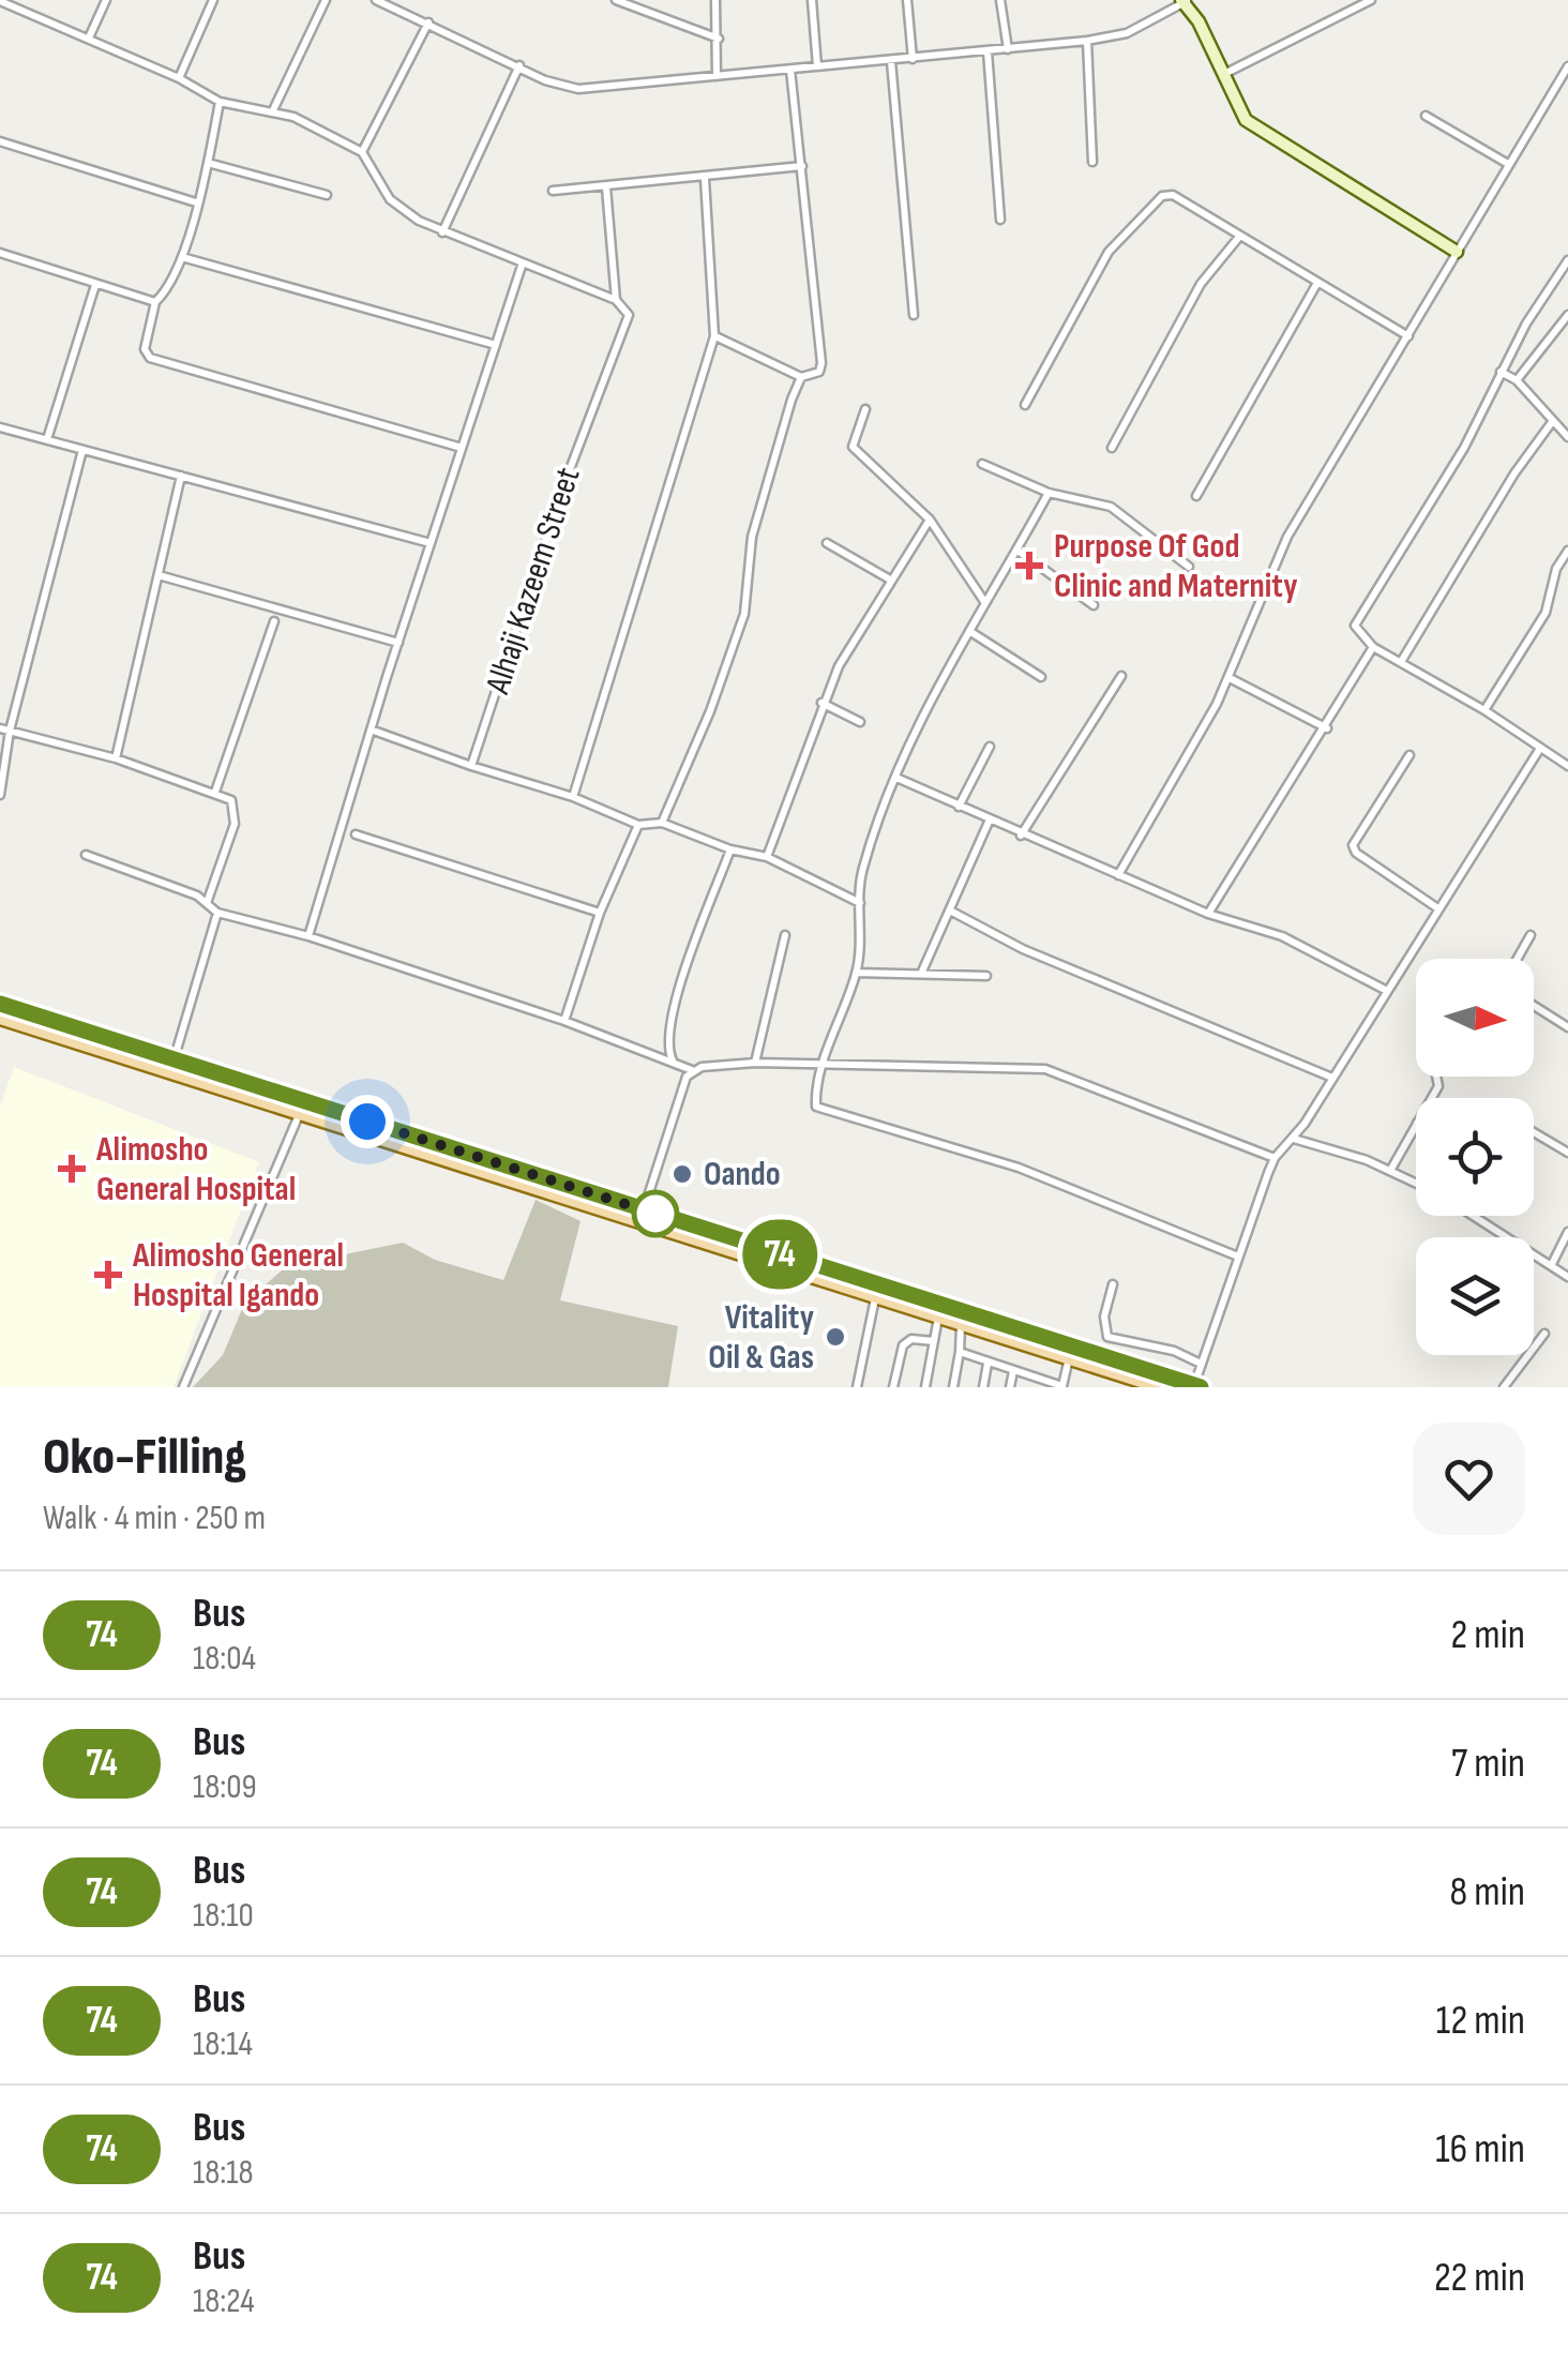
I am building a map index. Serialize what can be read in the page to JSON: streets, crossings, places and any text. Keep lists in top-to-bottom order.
{
  "streets": {
    "street": ["Alhaji Kazeem Street"]
  },
  "places": {
    "health": ["Purpose Of God Clinic and Maternity", "Alimosho General Hospital", "Alimosho General Hospital Igando"],
    "other": ["Oando", "Vitality Oil & Gas"]
  },
  "lines": ["bus line 74"],
  "north": "right",
  "page": {
    "on_map": "74",
    "heading": ["Oko-Filling", "Walk · 4 min · 250 m"],
    "list": [
      {
        "mark": "74",
        "name": "Bus",
        "note": "18:04",
        "value": "2 min"
      },
      {
        "mark": "74",
        "name": "Bus",
        "note": "18:09",
        "value": "7 min"
      },
      {
        "mark": "74",
        "name": "Bus",
        "note": "18:10",
        "value": "8 min"
      },
      {
        "mark": "74",
        "name": "Bus",
        "note": "18:14",
        "value": "12 min"
      },
      {
        "mark": "74",
        "name": "Bus",
        "note": "18:18",
        "value": "16 min"
      },
      {
        "mark": "74",
        "name": "Bus",
        "note": "18:24",
        "value": "22 min"
      }
    ]
  }
}
